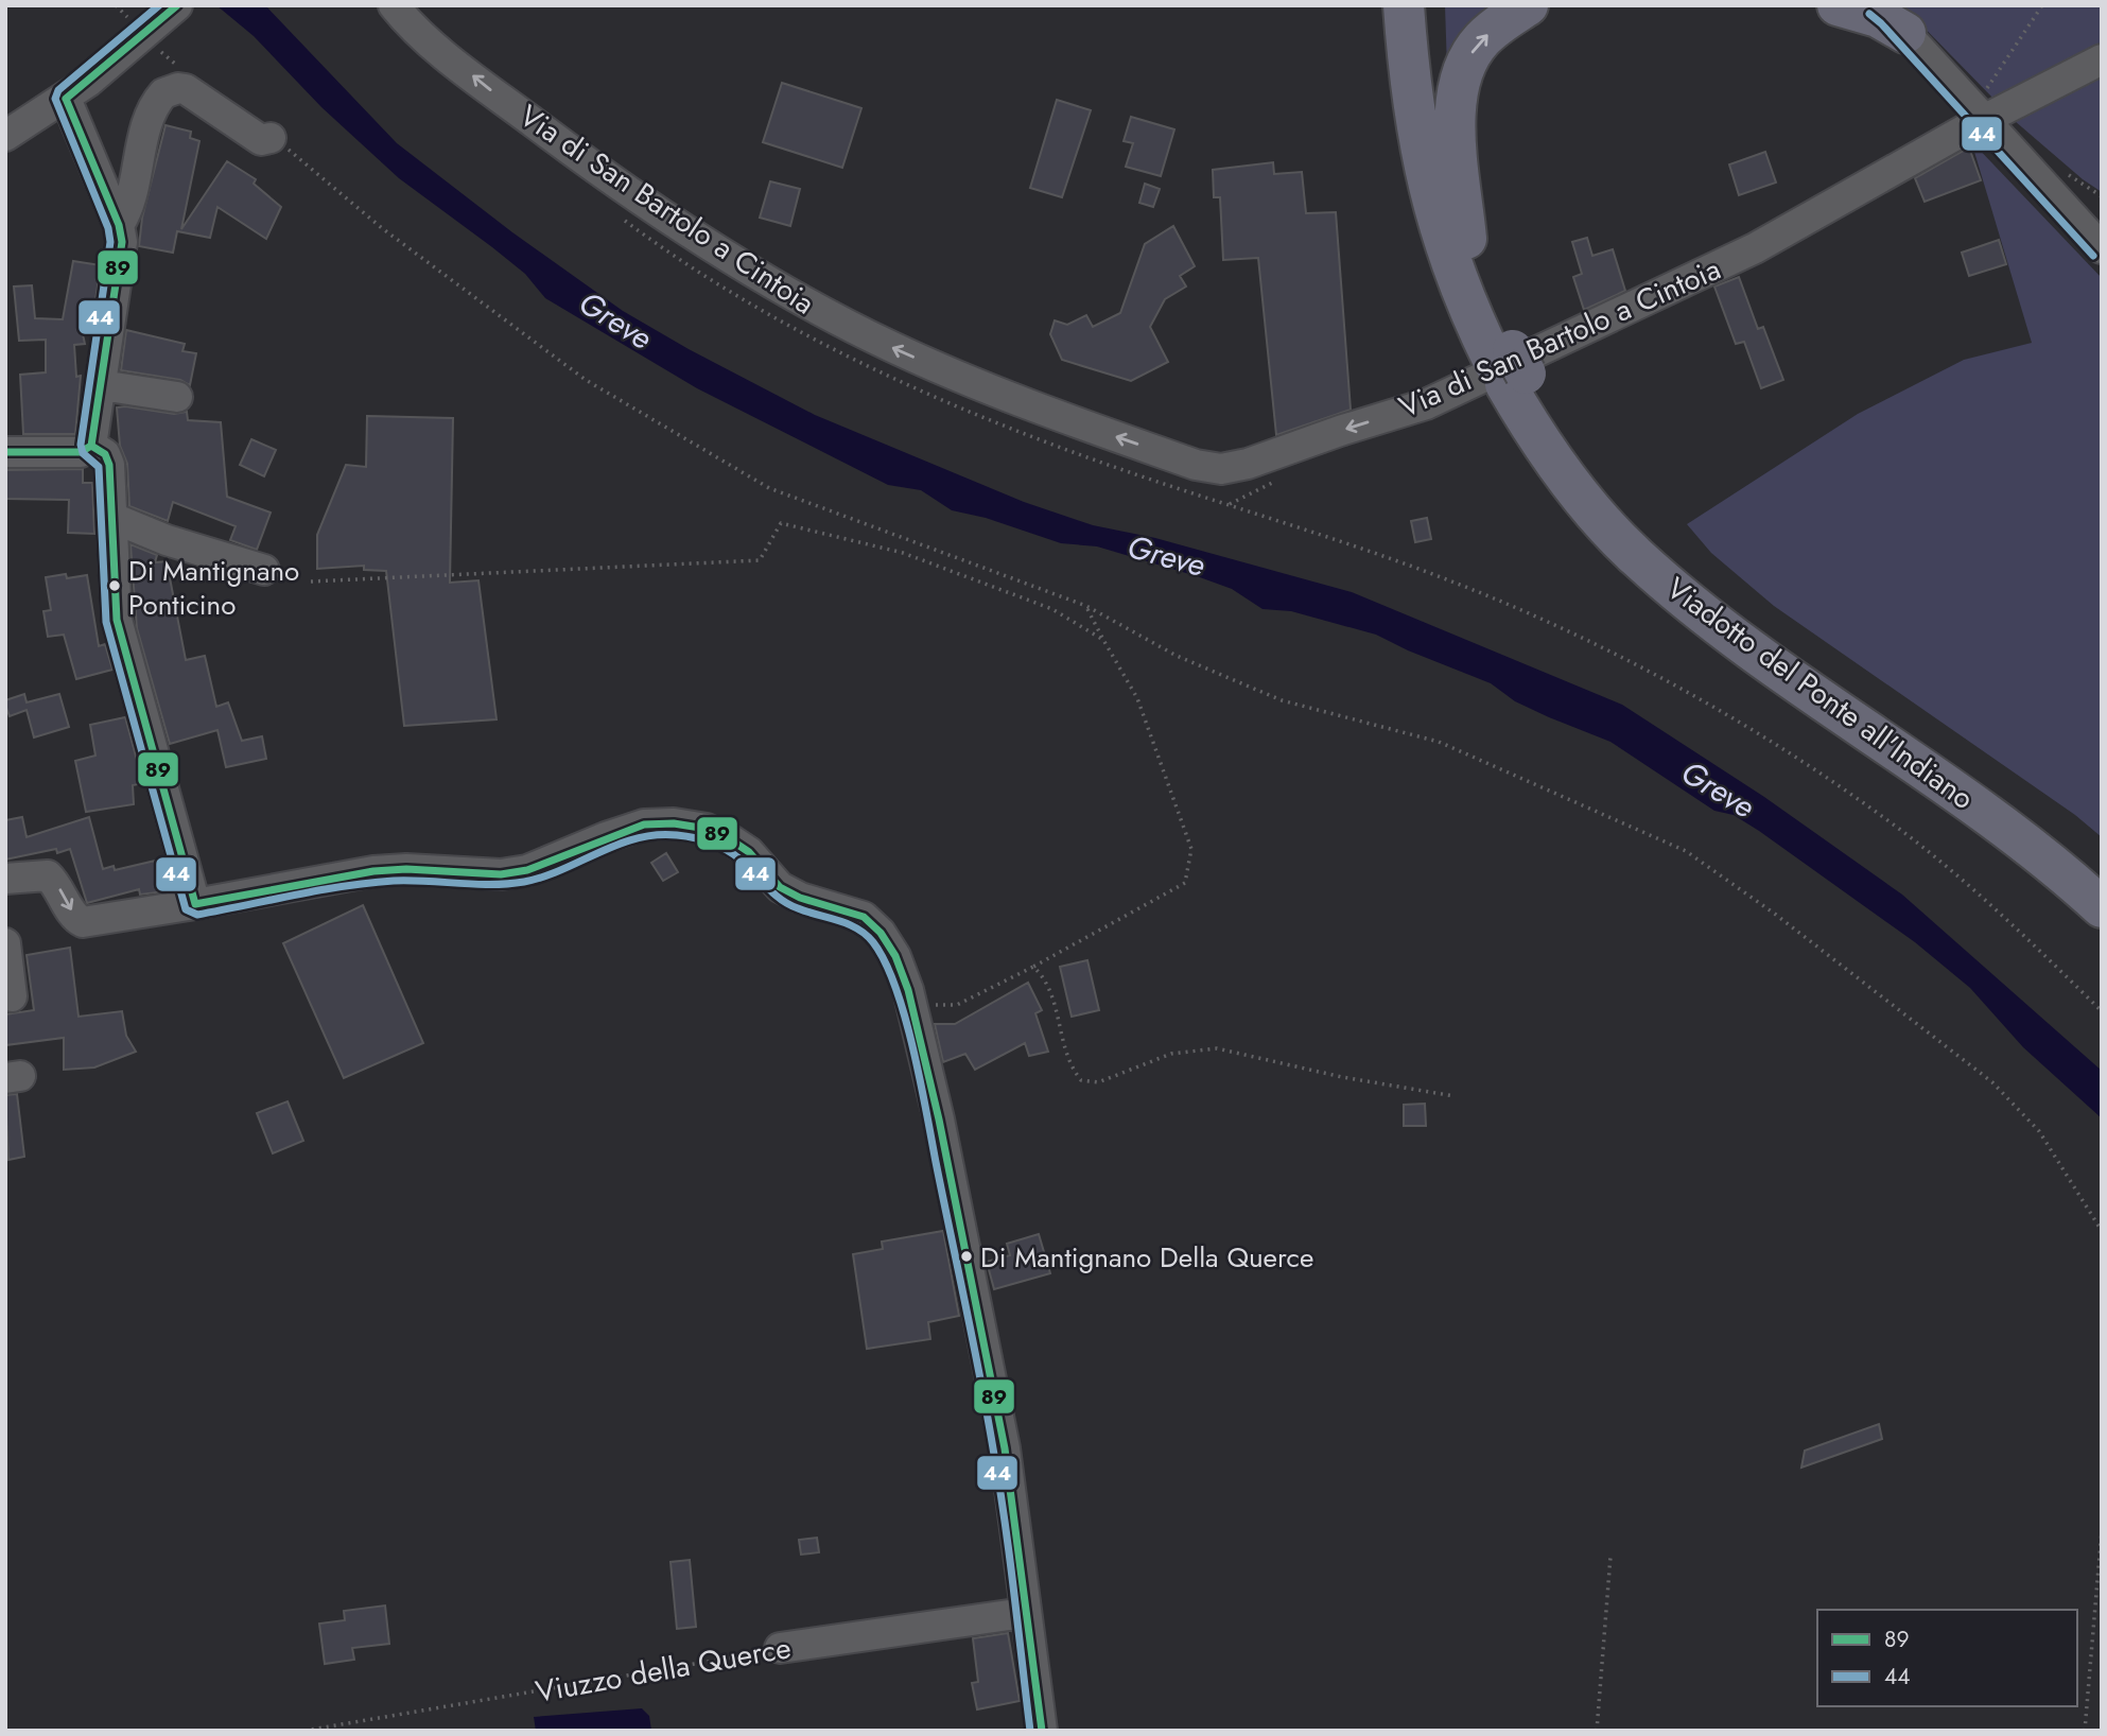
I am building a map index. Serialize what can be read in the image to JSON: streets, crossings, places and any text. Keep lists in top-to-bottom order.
{
  "streets": {
    "highway": ["Viadotto del Ponte all'Indiano"],
    "street": ["Via di San Bartolo a Cintoia", "Viuzzo della Querce"]
  },
  "crossings": [
    ["Via di San Bartolo a Cintoia", "Viadotto del Ponte all'Indiano"]
  ],
  "one_way": ["Via di San Bartolo a Cintoia"],
  "water": ["Greve"],
  "places": ["Di Mantignano Ponticino", "Di Mantignano Della Querce"],
  "lines": ["transit line 89", "transit line 44"],
  "legend": ["89", "44"]
}
